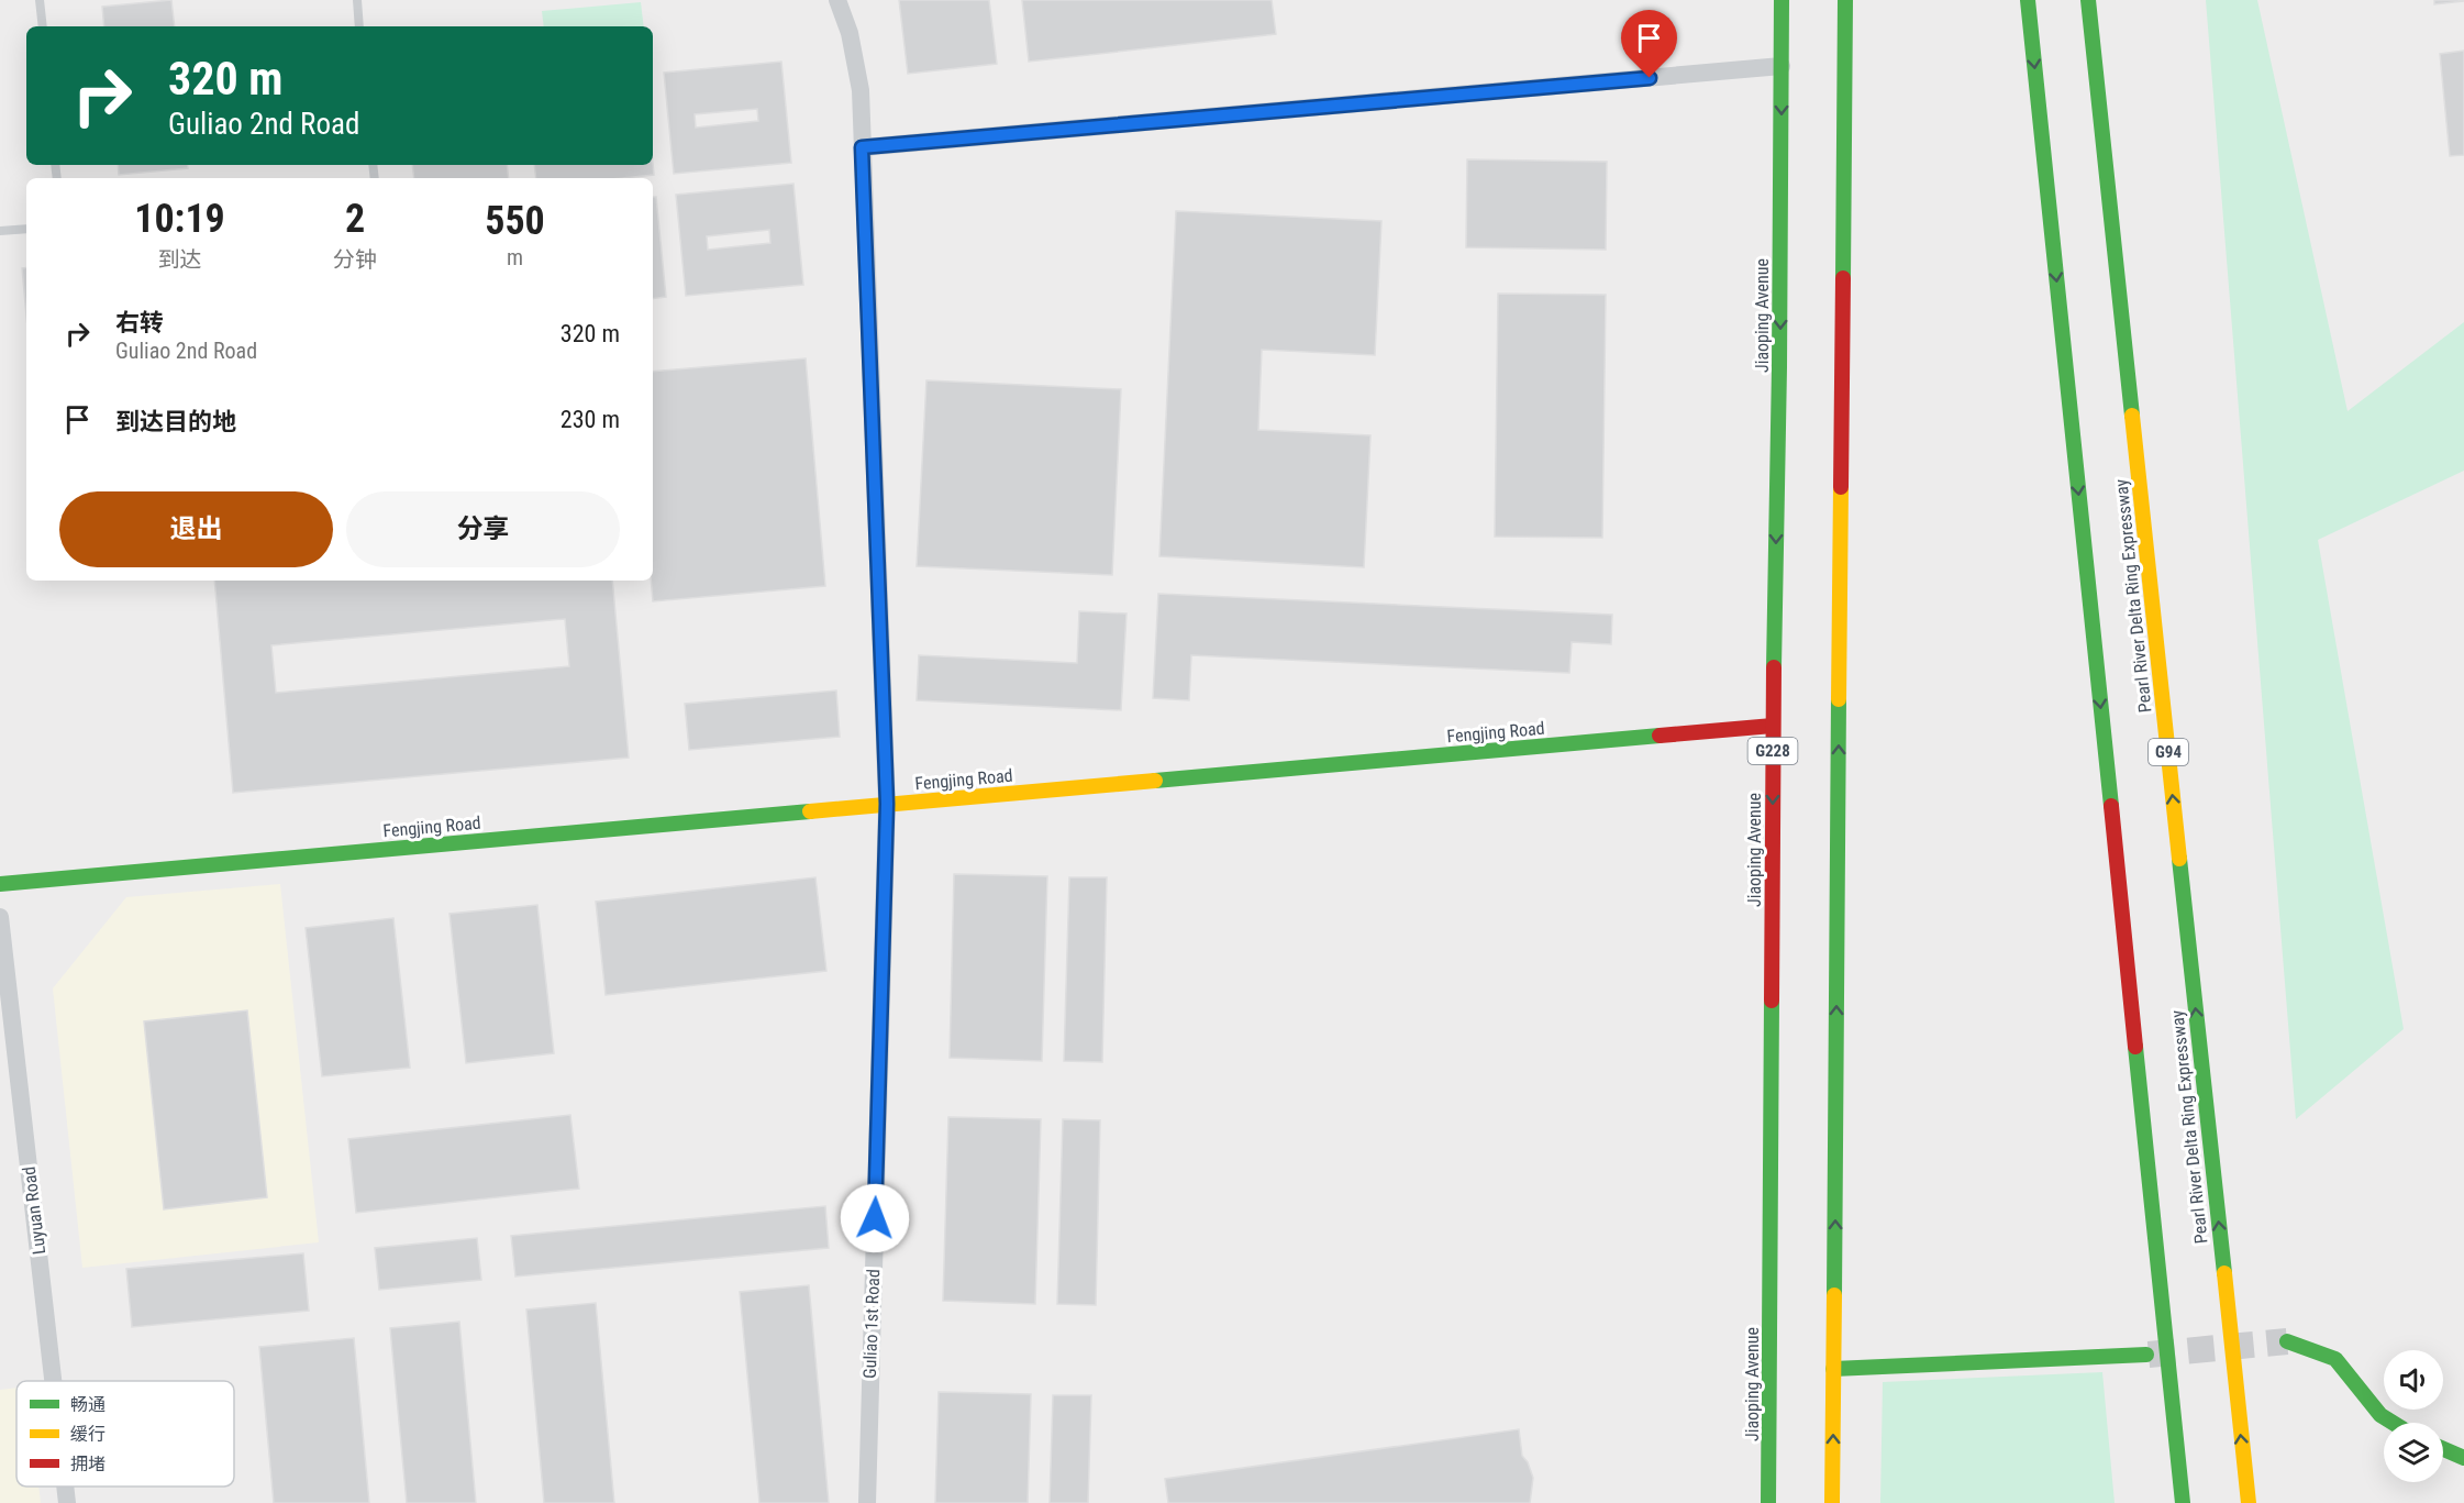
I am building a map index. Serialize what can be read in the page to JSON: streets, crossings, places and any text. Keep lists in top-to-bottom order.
{
  "streets": {
    "main road": [
      "Jiaoping Avenue",
      "Pearl River Delta Ring Expressway",
      "Fengjing Road",
      "G228",
      "G94"
    ],
    "street": ["Luyuan Road", "Guliao 1st Road"]
  },
  "crossings": [
    ["Jiaoping Avenue", "Fengjing Road"],
    ["Fengjing Road", "Guliao 1st Road"]
  ],
  "legend": ["畅通", "缓行", "拥堵"],
  "page": {
    "turn": ["320 m", "Guliao 2nd Road"],
    "eta": [
      "10:19",
      "到达",
      "2",
      "分钟",
      "550",
      "m"
    ],
    "list": [
      {
        "name": "右转",
        "note": "Guliao 2nd Road",
        "value": "320 m"
      },
      {
        "name": "到达目的地",
        "value": "230 m"
      }
    ],
    "buttons": ["退出", "分享"]
  }
}
